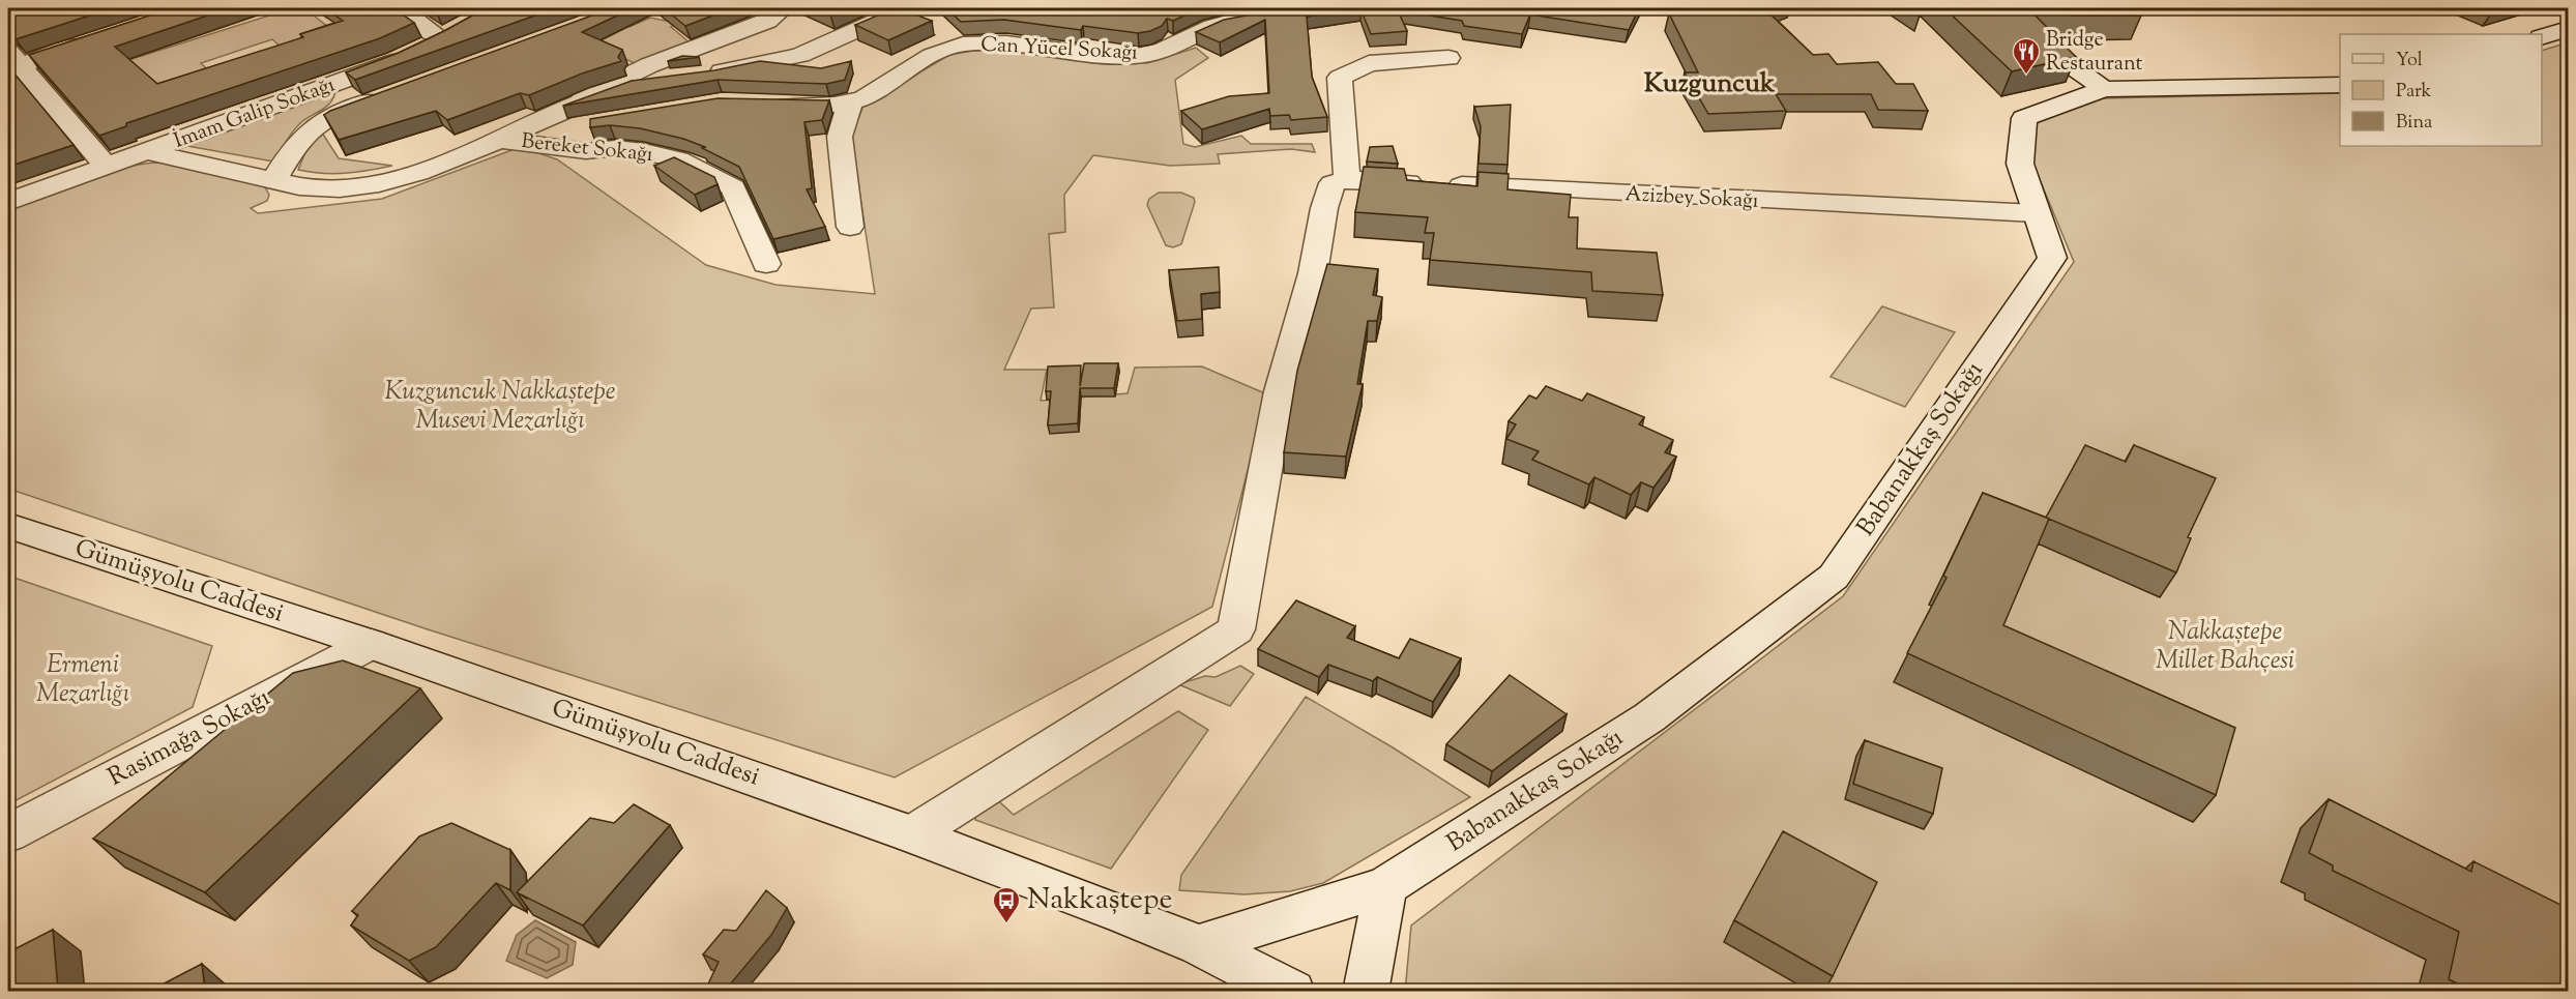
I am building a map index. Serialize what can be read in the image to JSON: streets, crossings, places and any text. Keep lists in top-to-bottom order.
{
  "streets": {
    "street": [
      "Can Yücel Sokağı",
      "İmam Galip Sokağı",
      "Bereket Sokağı",
      "Azizbey Sokağı",
      "Babanakkaş Sokağı",
      "Gümüşyolu Caddesi",
      "Rasimağa Sokağı"
    ]
  },
  "crossings": [
    ["Azizbey Sokağı", "Babanakkaş Sokağı"],
    ["Babanakkaş Sokağı", "Gümüşyolu Caddesi"],
    ["Gümüşyolu Caddesi", "Rasimağa Sokağı"]
  ],
  "districts": ["Kuzguncuk"],
  "parks": ["Kuzguncuk Nakkaştepe Musevi Mezarlığı", "Nakkaştepe Millet Bahçesi", "Ermeni Mezarlığı"],
  "places": {
    "restaurant": ["Bridge Restaurant"],
    "bus stop": ["Nakkaştepe"]
  },
  "legend": ["Yol", "Park", "Bina"]
}
